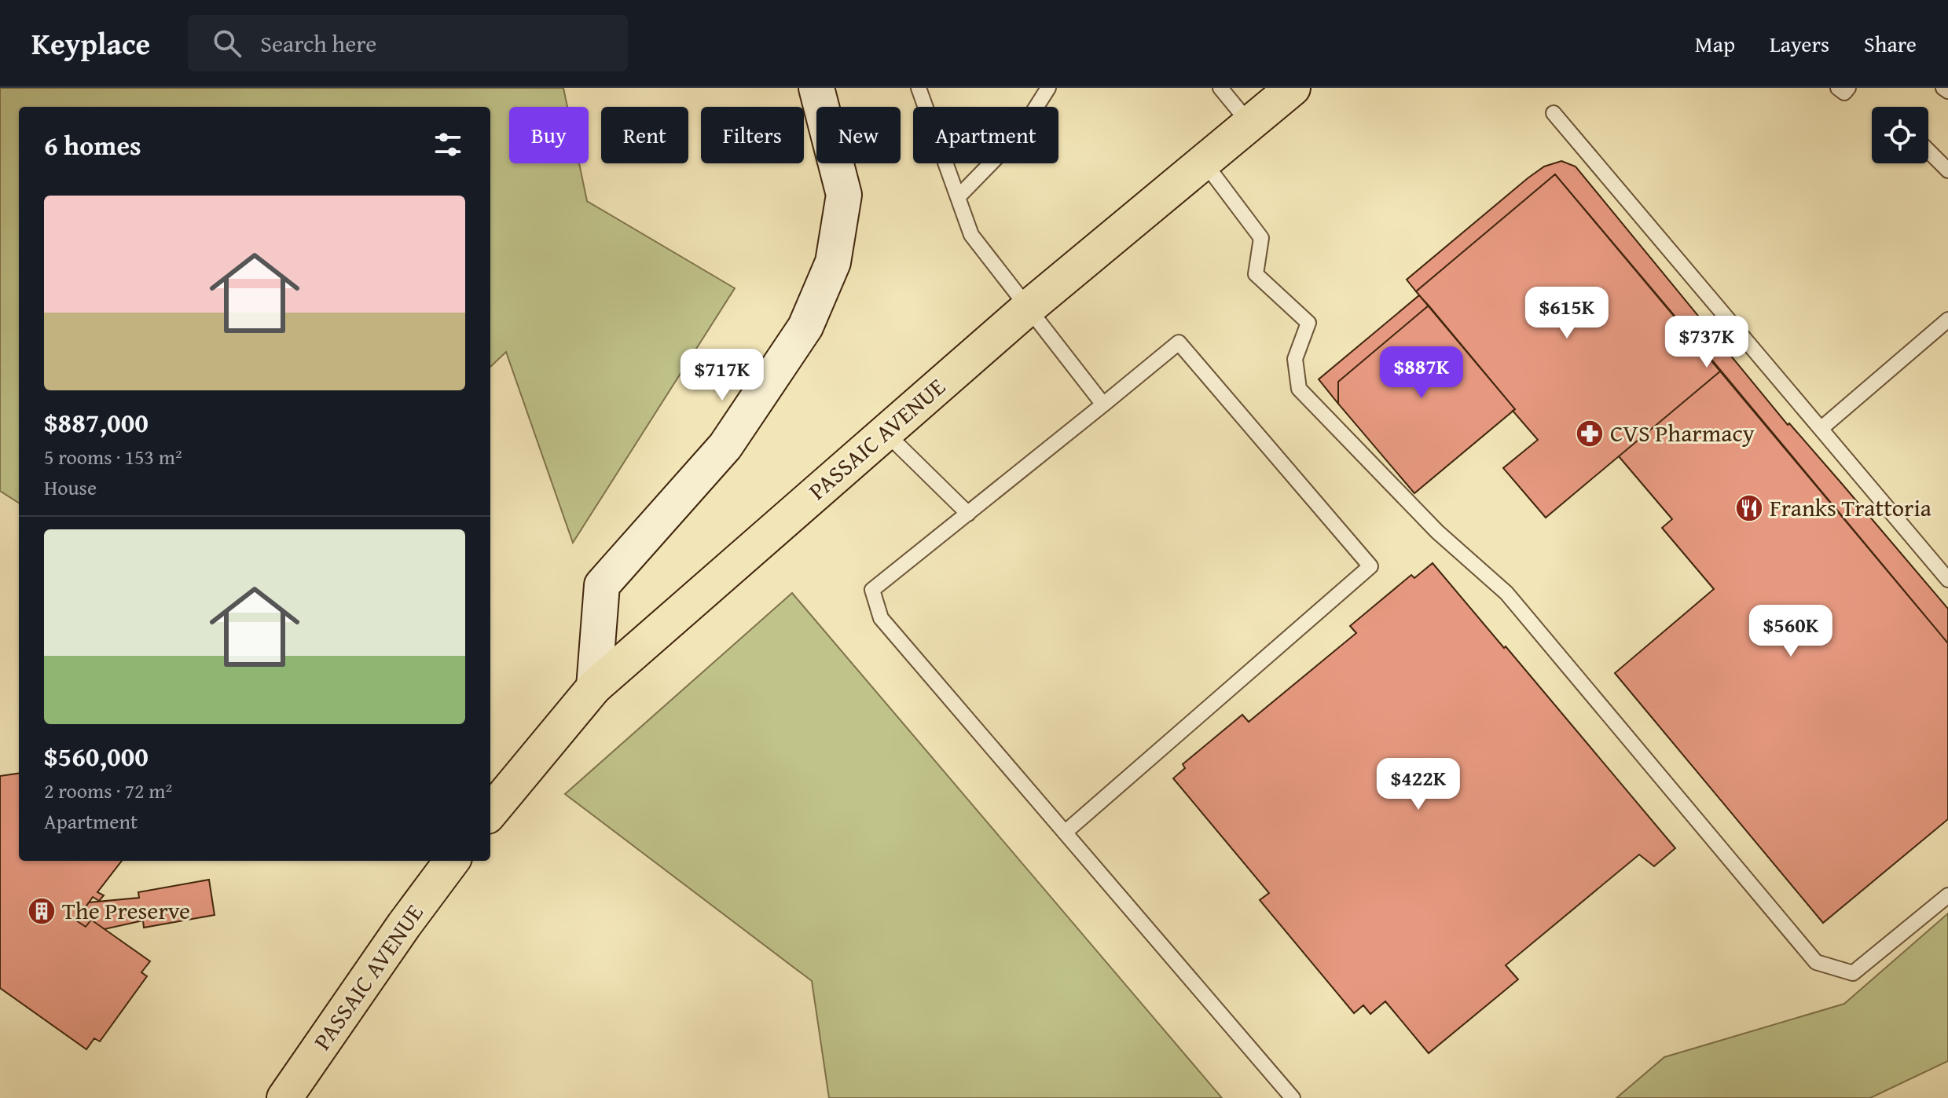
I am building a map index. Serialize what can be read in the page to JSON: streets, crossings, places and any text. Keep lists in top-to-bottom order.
{
  "streets": {
    "main road": ["PASSAIC AVENUE"]
  },
  "places": {
    "pharmacy": ["CVS Pharmacy"],
    "restaurant": ["Franks Trattoria"],
    "building": ["The Preserve"]
  },
  "page": {
    "header": "Keyplace",
    "search": "Search here",
    "nav": ["Map", "Layers", "Share"],
    "chip": [
      "Buy",
      "Rent",
      "Filters",
      "New",
      "Apartment"
    ],
    "heading": "6 homes",
    "list": [
      {
        "name": "$887,000",
        "note": "5 rooms · 153 m² · House"
      },
      {
        "name": "$560,000",
        "note": "2 rooms · 72 m² · Apartment"
      }
    ],
    "price": [
      "$615K",
      "$737K",
      "$887K",
      "$717K",
      "$560K",
      "$422K"
    ]
  }
}
